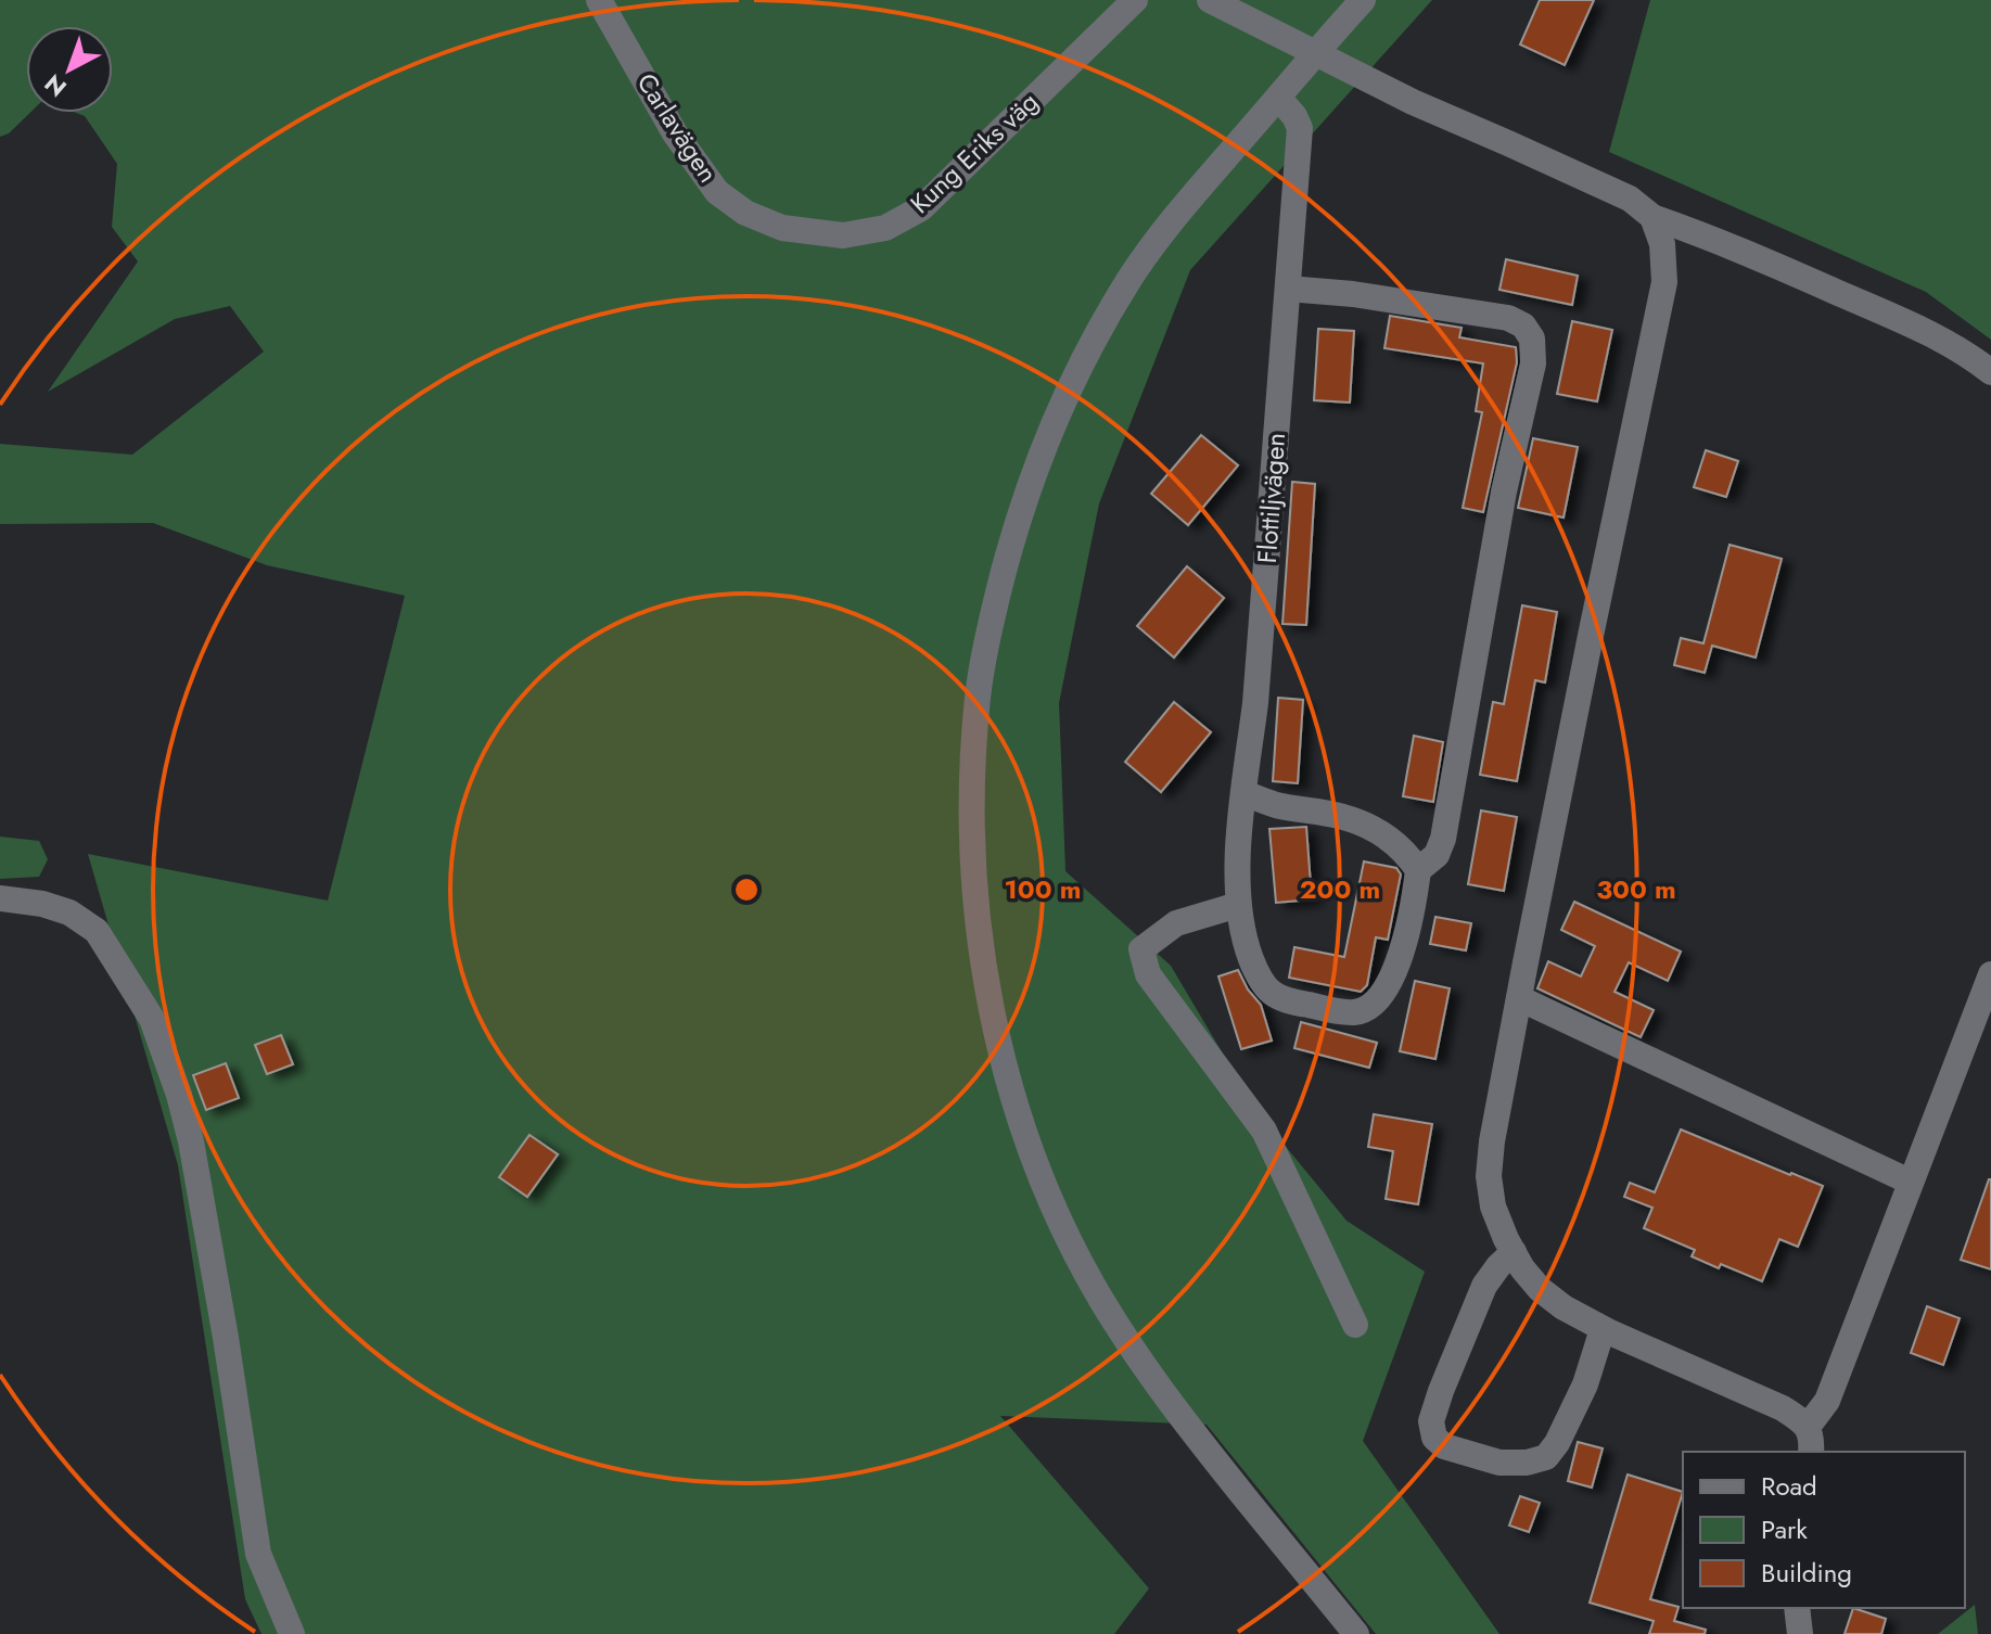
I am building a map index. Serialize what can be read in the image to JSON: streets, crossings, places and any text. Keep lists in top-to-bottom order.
{
  "streets": {
    "street": ["Carlavägen", "Kung Eriks väg", "Flottiljvägen"]
  },
  "crossings": [
    ["Carlavägen", "Kung Eriks väg"]
  ],
  "legend": ["Road", "Park", "Building"],
  "north": "bottom left",
  "rings": ["100 m", "200 m", "300 m"]
}
